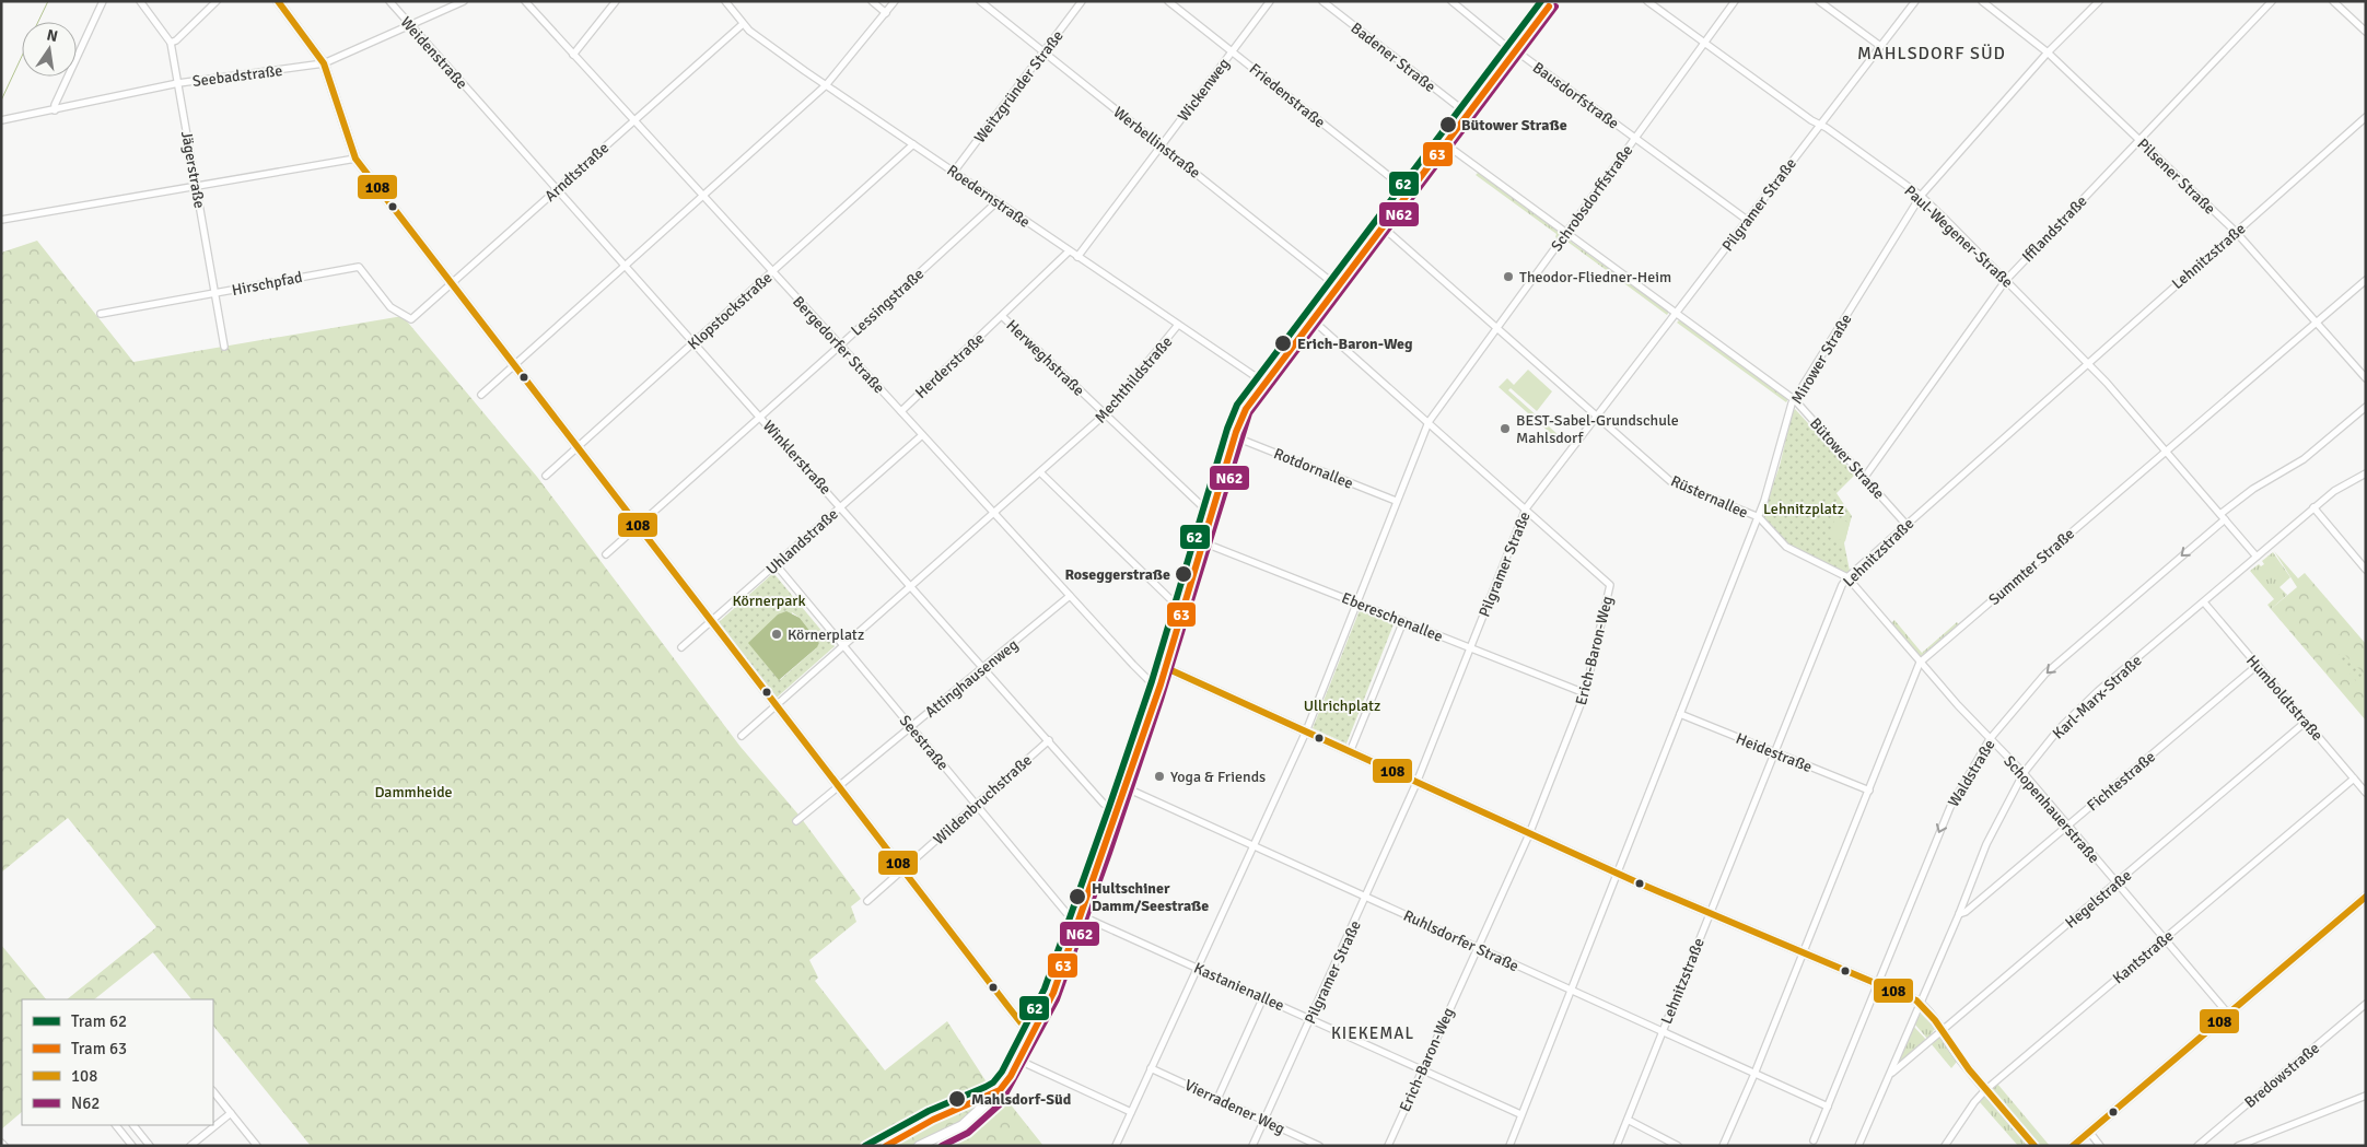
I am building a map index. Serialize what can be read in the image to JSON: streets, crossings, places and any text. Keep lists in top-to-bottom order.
{
  "streets": {
    "street": [
      "Weidenstraße",
      "Badener Straße",
      "Seebadstraße",
      "Weitzgründer Straße",
      "Wickenweg",
      "Friedenstraße",
      "Bausdorfstraße",
      "Werbellinstraße",
      "Jägerstraße",
      "Arndtstraße",
      "Pilsener Straße",
      "Roedernstraße",
      "Schrobsdorffstraße",
      "Pilgramer Straße",
      "Ifflandstraße",
      "Paul-Wegener-Straße",
      "Lehnitzstraße",
      "Hirschpfad",
      "Lessingstraße",
      "Klopstockstraße",
      "Bergedorfer Straße",
      "Herweghstraße",
      "Mirower Straße",
      "Herderstraße",
      "Mechthildstraße",
      "Winklerstraße",
      "Bütower Straße",
      "Rotdornallee",
      "Rüsternallee",
      "Uhlandstraße",
      "Summter Straße",
      "Ebereschenallee",
      "Erich-Baron-Weg",
      "Attinghausenweg",
      "Karl-Marx-Straße",
      "Humboldtstraße",
      "Seestraße",
      "Heidestraße",
      "Waldstraße",
      "Fichtestraße",
      "Wildenbruchstraße",
      "Schopenhauerstraße",
      "Hegelstraße",
      "Ruhlsdorfer Straße",
      "Kantstraße",
      "Kastanienallee",
      "Bredowstraße",
      "Vierradener Weg"
    ]
  },
  "crossings": [
    ["Weidenstraße", "Seebadstraße"],
    ["Weidenstraße", "Winklerstraße"],
    ["Seebadstraße", "Jägerstraße"],
    ["Weitzgründer Straße", "Werbellinstraße"],
    ["Weitzgründer Straße", "Roedernstraße"],
    ["Wickenweg", "Friedenstraße"],
    ["Wickenweg", "Werbellinstraße"],
    ["Wickenweg", "Roedernstraße"],
    ["Bausdorfstraße", "Schrobsdorffstraße"],
    ["Bausdorfstraße", "Pilgramer Straße"],
    ["Jägerstraße", "Hirschpfad"],
    ["Arndtstraße", "Roedernstraße"],
    ["Arndtstraße", "Hirschpfad"],
    ["Arndtstraße", "Bergedorfer Straße"],
    ["Arndtstraße", "Winklerstraße"],
    ["Pilsener Straße", "Ifflandstraße"],
    ["Pilsener Straße", "Lehnitzstraße"],
    ["Pilsener Straße", "Mirower Straße"],
    ["Pilsener Straße", "Summter Straße"],
    ["Roedernstraße", "Lessingstraße"],
    ["Roedernstraße", "Klopstockstraße"],
    ["Roedernstraße", "Herderstraße"],
    ["Roedernstraße", "Mechthildstraße"],
    ["Schrobsdorffstraße", "Paul-Wegener-Straße"],
    ["Schrobsdorffstraße", "Bütower Straße"],
    ["Schrobsdorffstraße", "Rotdornallee"],
    ["Schrobsdorffstraße", "Rüsternallee"],
    ["Schrobsdorffstraße", "Ebereschenallee"],
    ["Schrobsdorffstraße", "Erich-Baron-Weg"],
    ["Schrobsdorffstraße", "Ruhlsdorfer Straße"],
    ["Schrobsdorffstraße", "Kastanienallee"],
    ["Schrobsdorffstraße", "Vierradener Weg"],
    ["Pilgramer Straße", "Paul-Wegener-Straße"],
    ["Pilgramer Straße", "Bütower Straße"],
    ["Pilgramer Straße", "Rüsternallee"],
    ["Pilgramer Straße", "Ebereschenallee"],
    ["Pilgramer Straße", "Erich-Baron-Weg"],
    ["Pilgramer Straße", "Ruhlsdorfer Straße"],
    ["Pilgramer Straße", "Kastanienallee"],
    ["Pilgramer Straße", "Vierradener Weg"],
    ["Ifflandstraße", "Paul-Wegener-Straße"],
    ["Ifflandstraße", "Bütower Straße"],
    ["Paul-Wegener-Straße", "Lehnitzstraße"],
    ["Paul-Wegener-Straße", "Mirower Straße"],
    ["Paul-Wegener-Straße", "Summter Straße"],
    ["Paul-Wegener-Straße", "Karl-Marx-Straße"],
    ["Paul-Wegener-Straße", "Waldstraße"],
    ["Lehnitzstraße", "Bütower Straße"],
    ["Lehnitzstraße", "Rüsternallee"],
    ["Lehnitzstraße", "Heidestraße"],
    ["Lehnitzstraße", "Ruhlsdorfer Straße"],
    ["Lessingstraße", "Bergedorfer Straße"],
    ["Lessingstraße", "Winklerstraße"],
    ["Klopstockstraße", "Bergedorfer Straße"],
    ["Klopstockstraße", "Winklerstraße"],
    ["Bergedorfer Straße", "Herderstraße"],
    ["Bergedorfer Straße", "Mechthildstraße"],
    ["Bergedorfer Straße", "Uhlandstraße"],
    ["Bergedorfer Straße", "Attinghausenweg"],
    ["Herweghstraße", "Herderstraße"],
    ["Herweghstraße", "Mechthildstraße"],
    ["Mirower Straße", "Bütower Straße"],
    ["Mirower Straße", "Rüsternallee"],
    ["Mirower Straße", "Heidestraße"],
    ["Mirower Straße", "Ruhlsdorfer Straße"],
    ["Mirower Straße", "Kastanienallee"],
    ["Mechthildstraße", "Winklerstraße"],
    ["Mechthildstraße", "Seestraße"],
    ["Winklerstraße", "Uhlandstraße"],
    ["Winklerstraße", "Attinghausenweg"],
    ["Winklerstraße", "Wildenbruchstraße"],
    ["Rüsternallee", "Summter Straße"],
    ["Rüsternallee", "Schopenhauerstraße"],
    ["Uhlandstraße", "Seestraße"],
    ["Summter Straße", "Heidestraße"],
    ["Summter Straße", "Ruhlsdorfer Straße"],
    ["Ebereschenallee", "Erich-Baron-Weg"],
    ["Erich-Baron-Weg", "Ruhlsdorfer Straße"],
    ["Erich-Baron-Weg", "Kastanienallee"],
    ["Attinghausenweg", "Seestraße"],
    ["Karl-Marx-Straße", "Humboldtstraße"],
    ["Karl-Marx-Straße", "Fichtestraße"],
    ["Karl-Marx-Straße", "Schopenhauerstraße"],
    ["Karl-Marx-Straße", "Hegelstraße"],
    ["Humboldtstraße", "Fichtestraße"],
    ["Humboldtstraße", "Hegelstraße"],
    ["Humboldtstraße", "Kantstraße"],
    ["Seestraße", "Wildenbruchstraße"],
    ["Seestraße", "Kastanienallee"],
    ["Waldstraße", "Schopenhauerstraße"],
    ["Waldstraße", "Ruhlsdorfer Straße"],
    ["Fichtestraße", "Schopenhauerstraße"],
    ["Schopenhauerstraße", "Hegelstraße"],
    ["Schopenhauerstraße", "Kantstraße"]
  ],
  "one_way": ["Waldstraße"],
  "districts": ["MAHLSDORF SÜD", "KIEKEMAL"],
  "parks": [
    "Lehnitzplatz",
    "Körnerpark",
    "Ullrichplatz",
    "Dammheide"
  ],
  "places": [
    "Bütower Straße",
    "Theodor-Fliedner-Heim",
    "Erich-Baron-Weg",
    "BEST-Sabel-Grundschule Mahlsdorf",
    "Roseggerstraße",
    "Körnerplatz",
    "Yoga & Friends",
    "Hultschiner Damm/Seestraße",
    "Mahlsdorf-Süd"
  ],
  "lines": [
    "tram line 62",
    "transit line 108",
    "tram line 63",
    "transit line N62"
  ],
  "legend": [
    "Tram 62",
    "Tram 63",
    "108",
    "N62"
  ],
  "north": "top"
}
